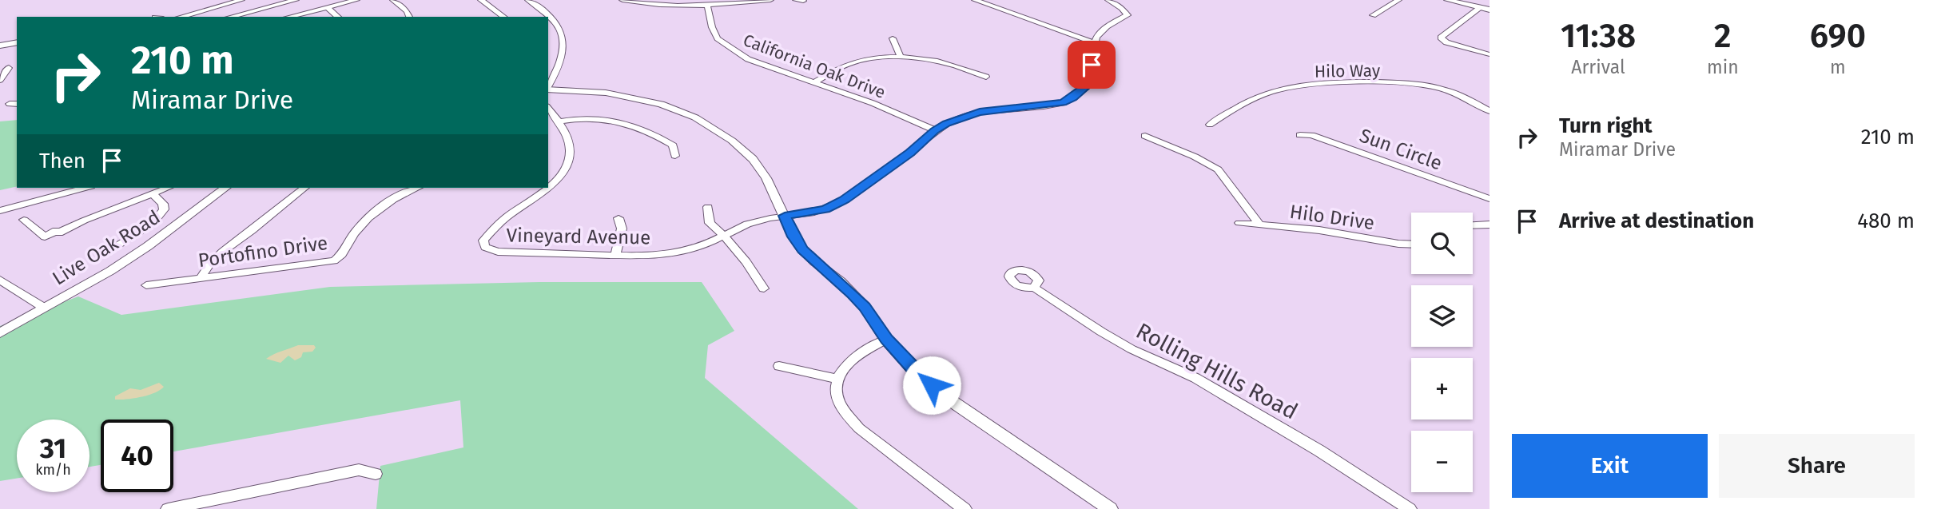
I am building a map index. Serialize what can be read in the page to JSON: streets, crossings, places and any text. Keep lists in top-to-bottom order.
{
  "streets": {
    "street": [
      "California Oak Drive",
      "Hilo Way",
      "Sun Circle",
      "Hilo Drive",
      "Vineyard Avenue",
      "Live Oak Road",
      "Portofino Drive",
      "Rolling Hills Road"
    ]
  },
  "crossings": [
    ["California Oak Drive", "Vineyard Avenue"]
  ],
  "page": {
    "eta": [
      "11:38",
      "Arrival",
      "2",
      "min",
      "690",
      "m"
    ],
    "turn": ["210 m", "Miramar Drive"],
    "list": [
      {
        "name": "Turn right",
        "note": "Miramar Drive",
        "value": "210 m"
      },
      {
        "name": "Arrive at destination",
        "value": "480 m"
      }
    ],
    "then": "Then",
    "map_buttons": ["+", "−"],
    "speed": "31 km/h",
    "limit": "40",
    "buttons": ["Exit", "Share"]
  }
}
